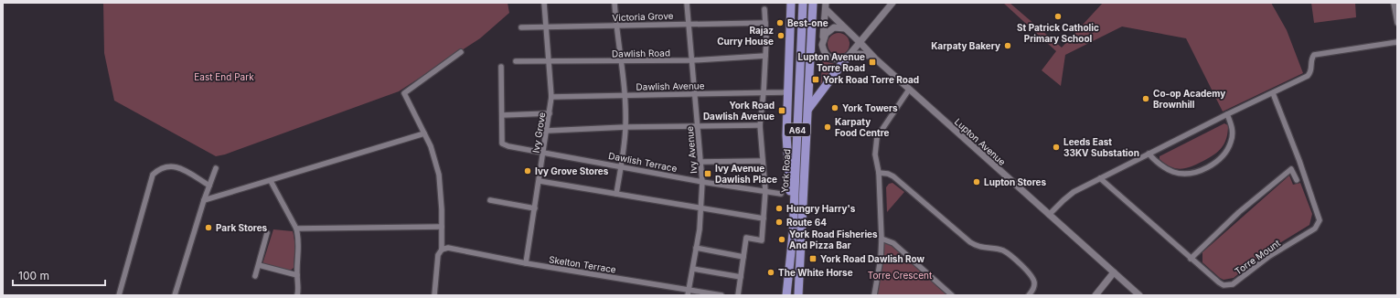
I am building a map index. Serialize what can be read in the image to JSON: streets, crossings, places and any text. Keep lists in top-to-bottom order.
{
  "streets": {
    "highway": ["A64", "York Road"],
    "street": [
      "Victoria Grove",
      "Dawlish Road",
      "Dawlish Avenue",
      "Ivy Grove",
      "Lupton Avenue",
      "Ivy Avenue",
      "Dawlish Terrace",
      "Torre Mount",
      "Skelton Terrace"
    ]
  },
  "crossings": [
    ["Victoria Grove", "Ivy Grove"],
    ["Victoria Grove", "Ivy Avenue"],
    ["Dawlish Road", "Ivy Grove"],
    ["Dawlish Road", "Ivy Avenue"],
    ["Dawlish Avenue", "Ivy Grove"],
    ["Dawlish Avenue", "Ivy Avenue"],
    ["A64", "Lupton Avenue"],
    ["A64", "York Road"],
    ["Ivy Grove", "Dawlish Terrace"],
    ["Ivy Grove", "Skelton Terrace"],
    ["Ivy Avenue", "Dawlish Terrace"],
    ["Ivy Avenue", "Skelton Terrace"]
  ],
  "parks": ["East End Park", "Torre Crescent"],
  "places": {
    "other": [
      "St Patrick Catholic Primary School",
      "Best-one",
      "Rajaz Curry House",
      "Karpaty Bakery",
      "Co-op Academy Brownhill",
      "York Towers",
      "Karpaty Food Centre",
      "Leeds East 33KV Substation",
      "Ivy Grove Stores",
      "Lupton Stores",
      "Hungry Harry's",
      "Route 64",
      "Park Stores",
      "York Road Fisheries And Pizza Bar",
      "The White Horse"
    ],
    "transit": [
      "Lupton Avenue Torre Road",
      "York Road Torre Road",
      "York Road Dawlish Avenue",
      "Ivy Avenue Dawlish Place",
      "York Road Dawlish Row"
    ]
  },
  "scale_bar": "100 m"
}
